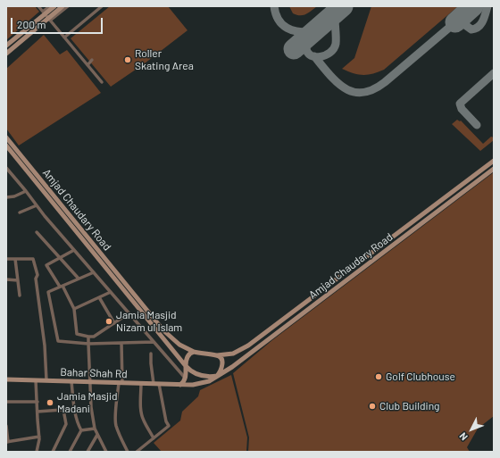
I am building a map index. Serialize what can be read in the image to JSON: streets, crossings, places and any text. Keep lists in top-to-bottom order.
{
  "streets": {
    "main road": ["Amjad Chaudary Road", "Bahar Shah Rd"]
  },
  "crossings": [
    ["Amjad Chaudary Road", "Bahar Shah Rd"]
  ],
  "places": [
    "Roller Skating Area",
    "Jamia Masjid Nizam ul Islam",
    "Golf Clubhouse",
    "Jamia Masjid Madani",
    "Club Building"
  ],
  "scale_bar": "200 m",
  "north": "bottom left"
}
